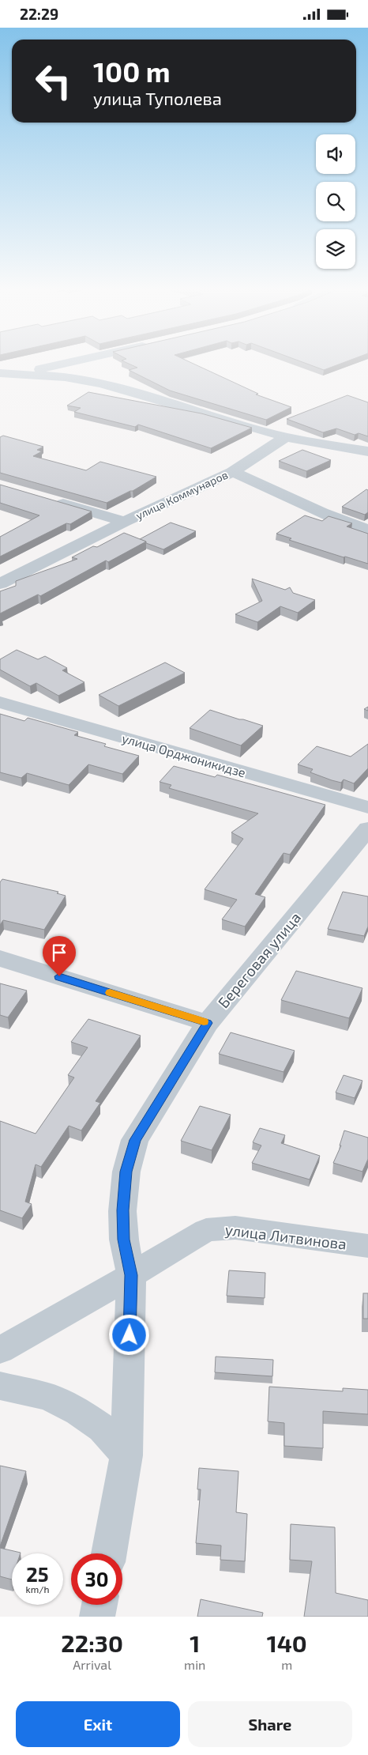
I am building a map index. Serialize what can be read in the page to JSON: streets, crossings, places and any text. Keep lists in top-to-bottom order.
{
  "streets": {
    "street": [
      "улица Коммунаров",
      "улица Орджоникидзе",
      "Береговая улица",
      "улица Литвинова"
    ]
  },
  "crossings": [
    ["Береговая улица", "улица Литвинова"]
  ],
  "page": {
    "status": "22:29",
    "turn": ["100 m", "улица Туполева"],
    "speed": "25 km/h",
    "limit": "30",
    "eta": [
      "22:30",
      "Arrival",
      "1",
      "min",
      "140",
      "m"
    ],
    "buttons": ["Exit", "Share"]
  }
}
